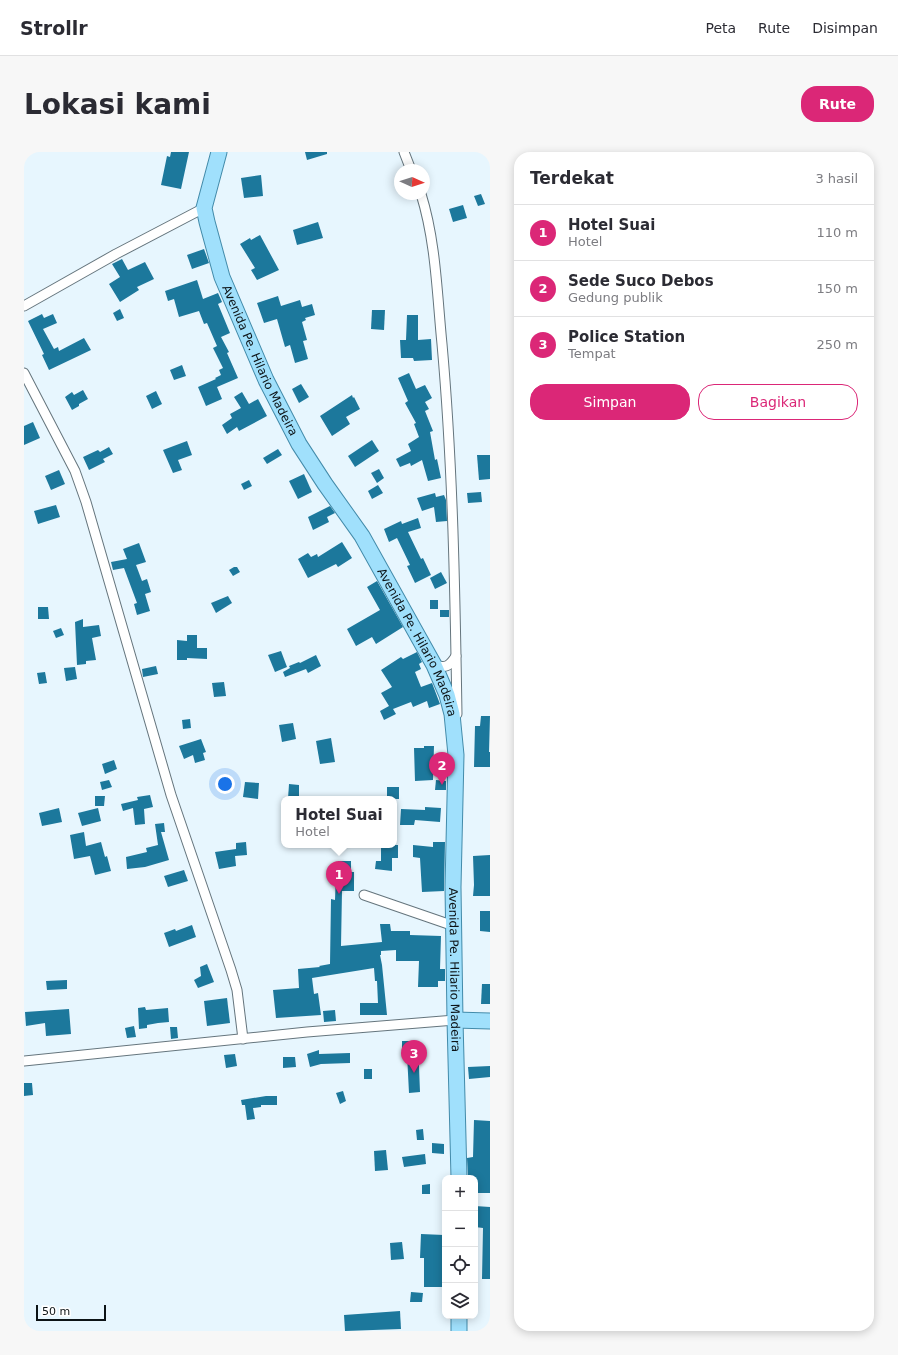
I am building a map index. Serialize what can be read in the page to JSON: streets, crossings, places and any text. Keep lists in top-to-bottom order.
{
  "streets": {
    "main road": ["Avenida Pe. Hilario Madeira"]
  },
  "scale_bar": "50 m",
  "north": "right",
  "page": {
    "header": "Strollr",
    "nav": ["Peta", "Rute", "Disimpan"],
    "buttons": [
      "Rute",
      ["Simpan", "Bagikan"]
    ],
    "title": "Lokasi kami",
    "heading": ["Terdekat", "3 hasil"],
    "list": [
      {
        "mark": "1",
        "name": "Hotel Suai",
        "note": "Hotel",
        "value": "110 m"
      },
      {
        "mark": "2",
        "name": "Sede Suco Debos",
        "note": "Gedung publik",
        "value": "150 m"
      },
      {
        "mark": "3",
        "name": "Police Station",
        "note": "Tempat",
        "value": "250 m"
      }
    ],
    "pins": ["2", "1", "3"],
    "popup": ["Hotel Suai", "Hotel"],
    "map_buttons": ["+", "−"],
    "scale": "50 m"
  }
}
